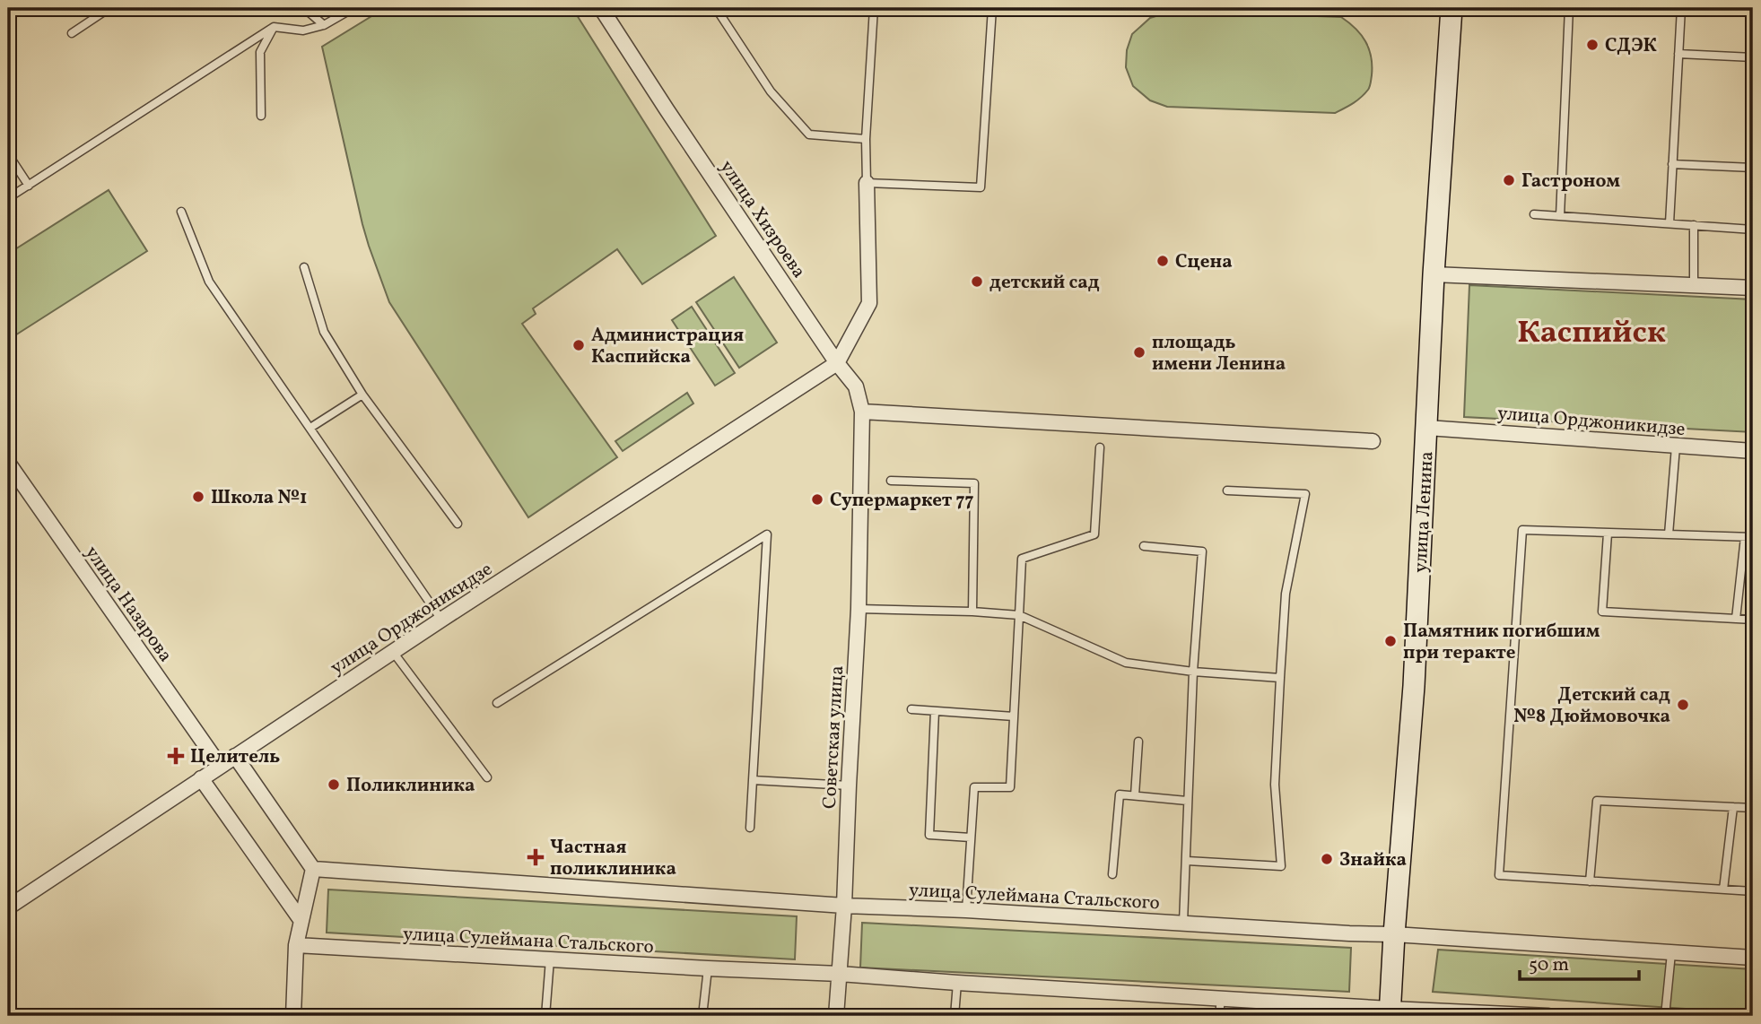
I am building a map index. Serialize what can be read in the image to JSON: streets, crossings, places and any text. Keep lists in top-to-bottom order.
{
  "streets": {
    "street": [
      "улица Хизроева",
      "улица Орджоникидзе",
      "улица Ленина",
      "улица Назарова",
      "Советская улица",
      "улица Сулеймана Стальского"
    ]
  },
  "crossings": [
    ["улица Хизроева", "улица Орджоникидзе"],
    ["улица Хизроева", "Советская улица"],
    ["улица Орджоникидзе", "улица Ленина"],
    ["улица Орджоникидзе", "улица Назарова"],
    ["улица Ленина", "улица Сулеймана Стальского"],
    ["Советская улица", "улица Сулеймана Стальского"]
  ],
  "districts": ["Каспийск"],
  "places": {
    "other": [
      "СДЭК",
      "Гастроном",
      "Сцена",
      "детский сад",
      "Администрация Каспийска",
      "площадь имени Ленина",
      "Школа №1",
      "Супермаркет 77",
      "Памятник погибшим при теракте",
      "Детский сад №8 Дюймовочка",
      "Поликлиника",
      "Знайка"
    ],
    "health": ["Целитель", "Частная поликлиника"]
  },
  "scale_bar": "50 m"
}
